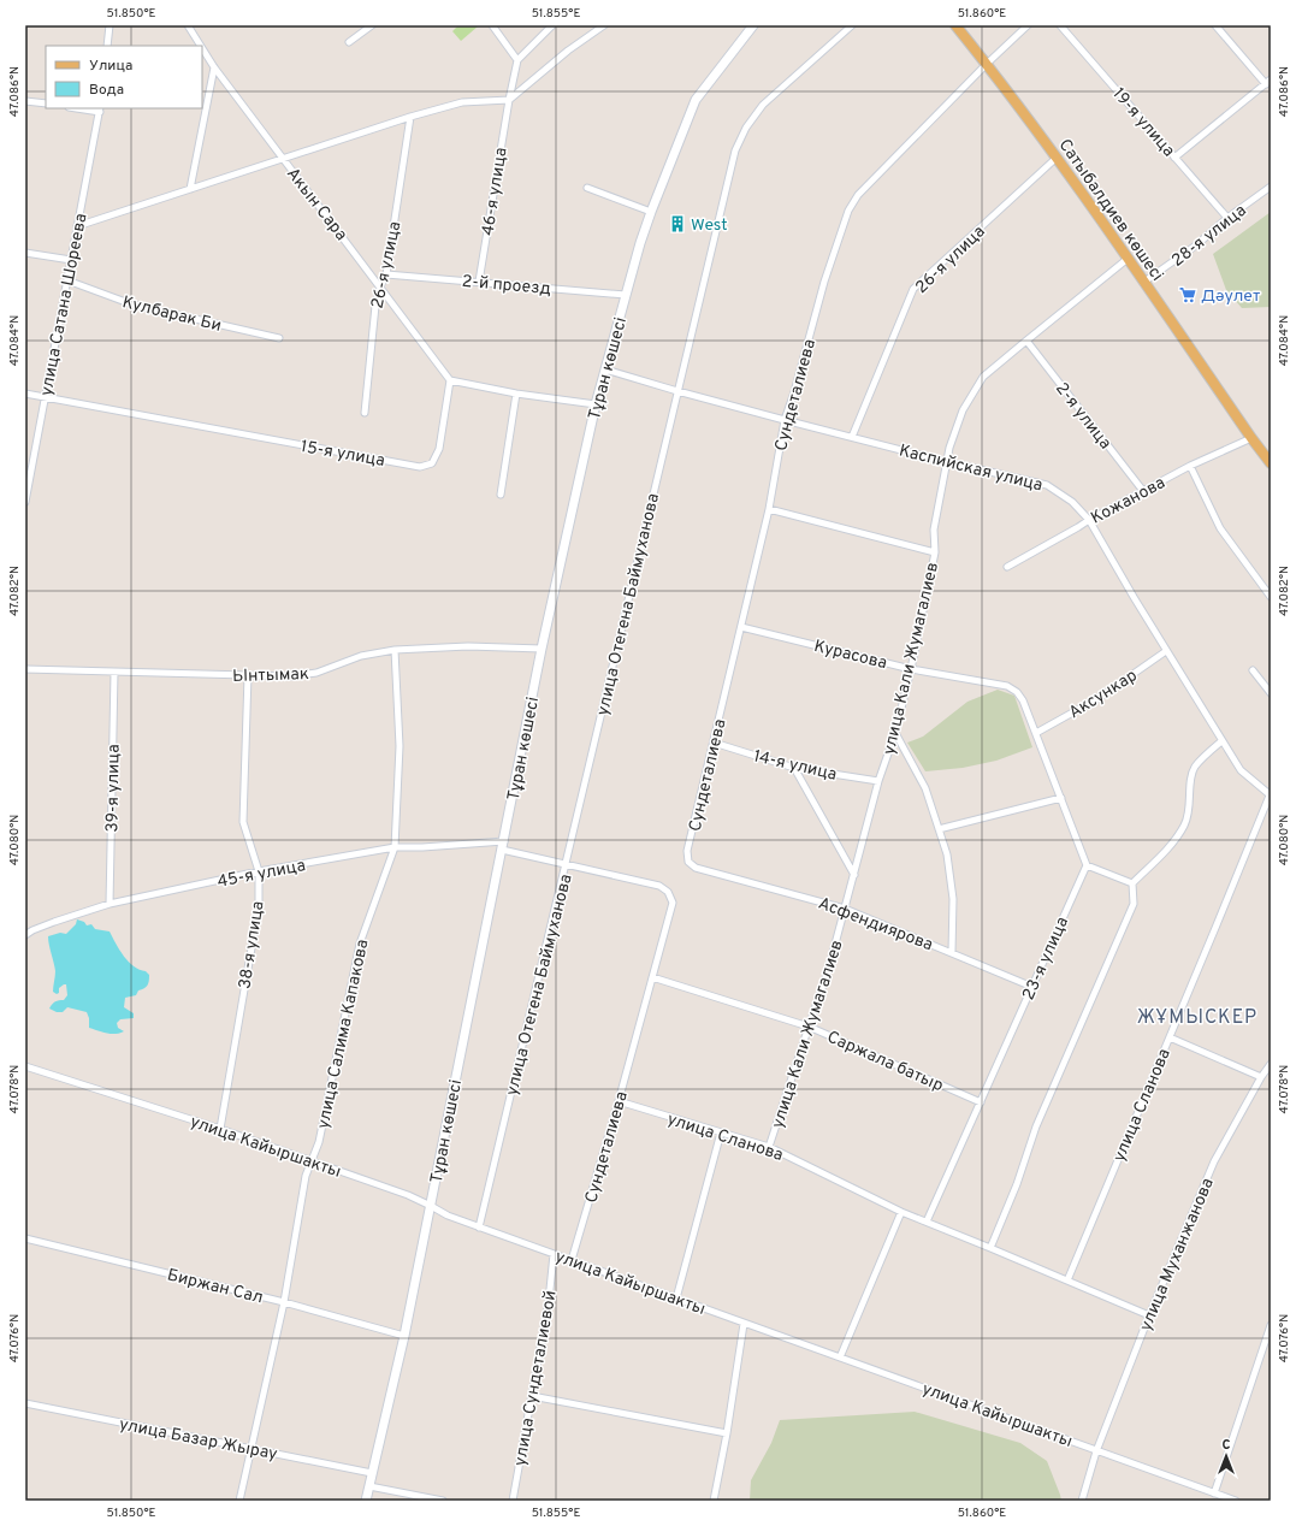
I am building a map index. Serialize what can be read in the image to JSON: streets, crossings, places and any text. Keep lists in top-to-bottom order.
{
  "streets": {
    "main road": ["Сатыбалдиев көшесі"],
    "street": [
      "19-я улица",
      "46-я улица",
      "Акын Сара",
      "28-я улица",
      "26-я улица",
      "2-й проезд",
      "улица Сатана Шореева",
      "Кулбарак Би",
      "Тұран көшесі",
      "Сундеталиева",
      "2-я улица",
      "15-я улица",
      "Каспийская улица",
      "Кожанова",
      "улица Отегена Баймуханова",
      "Курасова",
      "улица Кали Жумагалиев",
      "Ынтымак",
      "Аксункар",
      "14-я улица",
      "39-я улица",
      "45-я улица",
      "Асфендиярова",
      "38-я улица",
      "23-я улица",
      "улица Салима Капакова",
      "Саржала батыр",
      "улица Сланова",
      "улица Кайыршакты",
      "улица Муханжанова",
      "Биржан Сал",
      "улица Сундеталиевой",
      "улица Базар Жырау"
    ]
  },
  "crossings": [
    ["19-я улица", "28-я улица"],
    ["46-я улица", "2-й проезд"],
    ["Акын Сара", "26-я улица"],
    ["Акын Сара", "15-я улица"],
    ["Сатыбалдиев көшесі", "28-я улица"],
    ["Сатыбалдиев көшесі", "26-я улица"],
    ["Сатыбалдиев көшесі", "Сундеталиева"],
    ["Сатыбалдиев көшесі", "Кожанова"],
    ["Сатыбалдиев көшесі", "улица Кали Жумагалиев"],
    ["26-я улица", "2-й проезд"],
    ["26-я улица", "Каспийская улица"],
    ["2-й проезд", "Тұран көшесі"],
    ["улица Сатана Шореева", "Кулбарак Би"],
    ["улица Сатана Шореева", "15-я улица"],
    ["Тұран көшесі", "Сундеталиева"],
    ["Тұран көшесі", "Каспийская улица"],
    ["Тұран көшесі", "Ынтымак"],
    ["Тұран көшесі", "45-я улица"],
    ["Тұран көшесі", "улица Кайыршакты"],
    ["Тұран көшесі", "Биржан Сал"],
    ["Тұран көшесі", "улица Базар Жырау"],
    ["Сундеталиева", "Каспийская улица"],
    ["Сундеталиева", "улица Отегена Баймуханова"],
    ["Сундеталиева", "Курасова"],
    ["Сундеталиева", "14-я улица"],
    ["Сундеталиева", "45-я улица"],
    ["Сундеталиева", "Асфендиярова"],
    ["Сундеталиева", "Саржала батыр"],
    ["Сундеталиева", "улица Сланова"],
    ["Сундеталиева", "улица Кайыршакты"],
    ["2-я улица", "Кожанова"],
    ["2-я улица", "улица Кали Жумагалиев"],
    ["Каспийская улица", "Кожанова"],
    ["Каспийская улица", "улица Отегена Баймуханова"],
    ["Каспийская улица", "улица Кали Жумагалиев"],
    ["Каспийская улица", "Аксункар"],
    ["Каспийская улица", "улица Сланова"],
    ["улица Отегена Баймуханова", "улица Кайыршакты"],
    ["Курасова", "улица Кали Жумагалиев"],
    ["Курасова", "Аксункар"],
    ["улица Кали Жумагалиев", "14-я улица"],
    ["улица Кали Жумагалиев", "Асфендиярова"],
    ["улица Кали Жумагалиев", "Саржала батыр"],
    ["улица Кали Жумагалиев", "улица Сланова"],
    ["Ынтымак", "39-я улица"],
    ["Ынтымак", "38-я улица"],
    ["Ынтымак", "улица Салима Капакова"],
    ["39-я улица", "45-я улица"],
    ["45-я улица", "38-я улица"],
    ["45-я улица", "улица Салима Капакова"],
    ["Асфендиярова", "23-я улица"],
    ["38-я улица", "улица Кайыршакты"],
    ["23-я улица", "Саржала батыр"],
    ["23-я улица", "улица Сланова"],
    ["улица Салима Капакова", "улица Кайыршакты"],
    ["улица Салима Капакова", "Биржан Сал"],
    ["улица Салима Капакова", "улица Базар Жырау"],
    ["улица Сланова", "улица Муханжанова"],
    ["улица Кайыршакты", "улица Муханжанова"],
    ["улица Кайыршакты", "улица Сундеталиевой"]
  ],
  "districts": ["ЖҰМЫСКЕР"],
  "places": {
    "building": ["West"],
    "supermarket": ["Дәулет"]
  },
  "legend": ["Улица", "Вода"],
  "north": "top",
  "coordinates": [
    "51.850°E",
    "51.855°E",
    "51.860°E",
    "47.086°N",
    "47.084°N",
    "47.082°N",
    "47.080°N",
    "47.078°N",
    "47.076°N"
  ]
}
